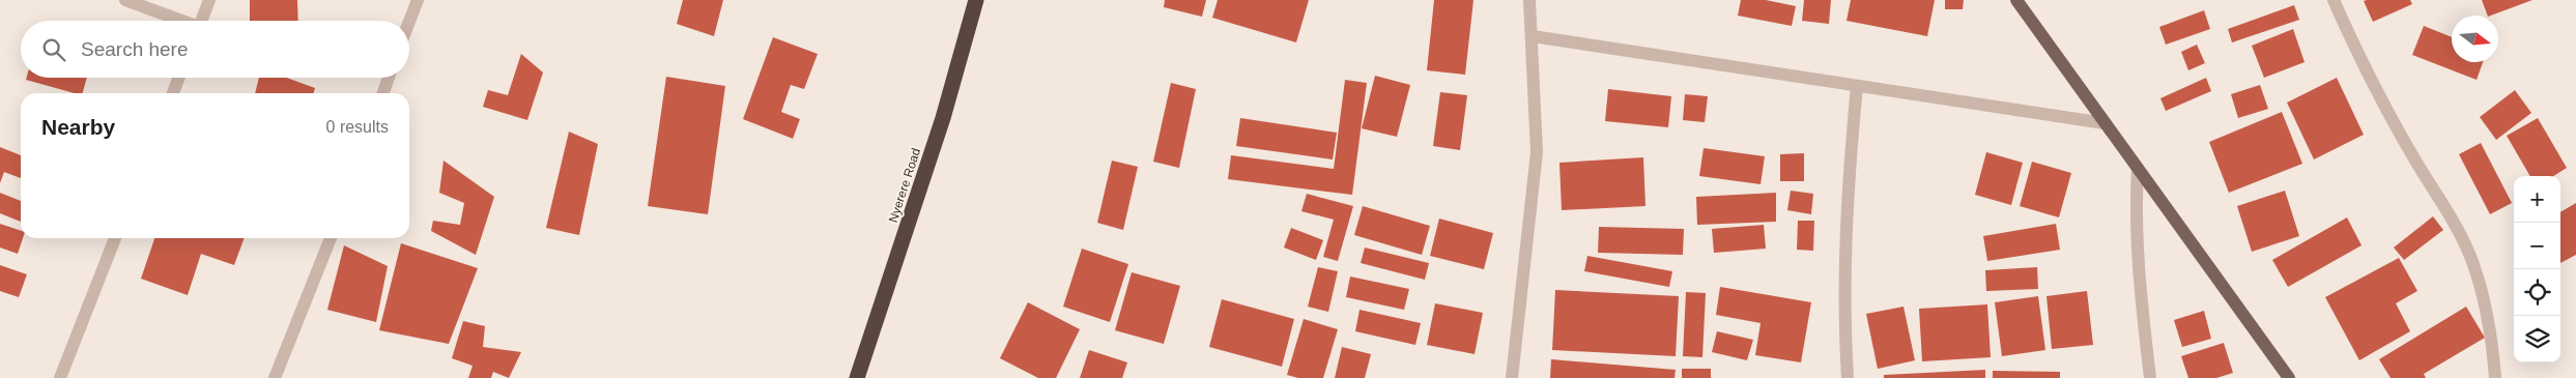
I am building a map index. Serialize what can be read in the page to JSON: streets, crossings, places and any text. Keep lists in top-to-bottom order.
{
  "streets": {
    "highway": ["Nyerere Road"]
  },
  "north": "right",
  "page": {
    "search": "Search here",
    "heading": ["Nearby", "0 results"],
    "map_buttons": ["+", "−"]
  }
}
